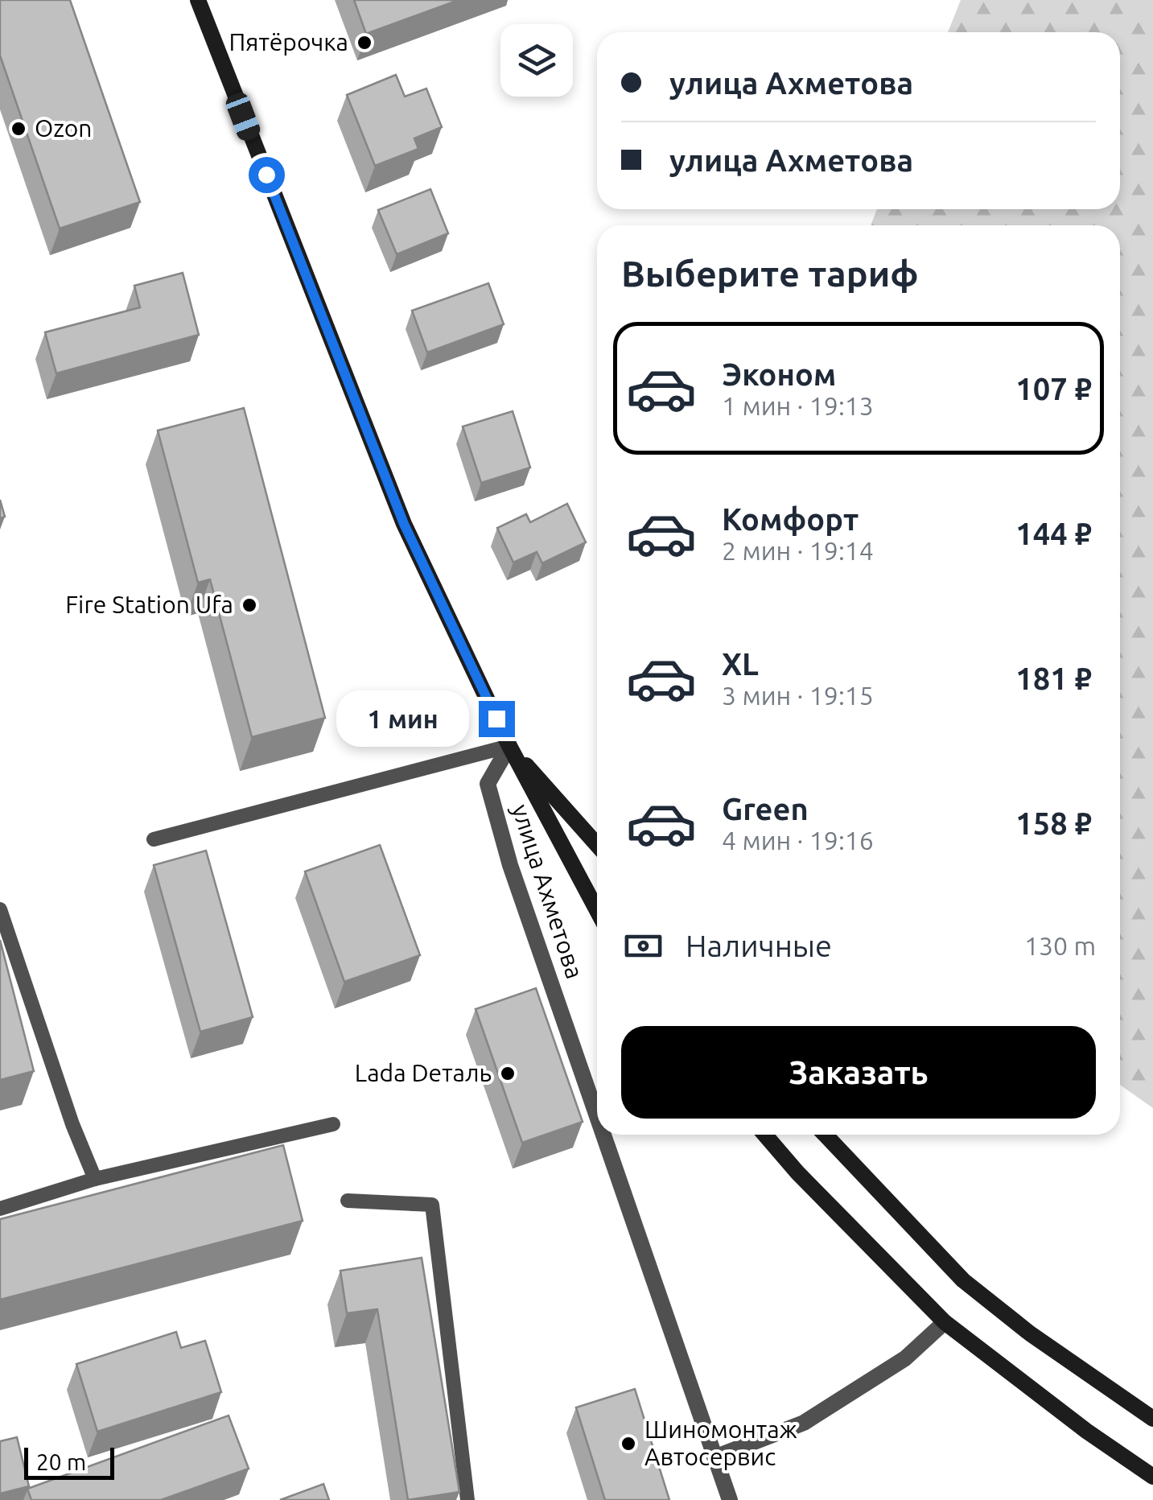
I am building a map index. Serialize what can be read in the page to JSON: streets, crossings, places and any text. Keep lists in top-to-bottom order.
{
  "streets": {
    "street": ["улица Ахметова"]
  },
  "places": [
    "Пятёрочка",
    "Ozon",
    "Fire Station Ufa",
    "Lada Dеталь",
    "Шиномонтаж Автосервис"
  ],
  "scale_bar": "20 m",
  "page": {
    "banner": ["улица Ахметова", "улица Ахметова"],
    "heading": "Выберите тариф",
    "list": [
      {
        "name": "Эконом",
        "note": "1 мин · 19:13",
        "value": "107 ₽"
      },
      {
        "name": "Комфорт",
        "note": "2 мин · 19:14",
        "value": "144 ₽"
      },
      {
        "name": "XL",
        "note": "3 мин · 19:15",
        "value": "181 ₽"
      },
      {
        "name": "Green",
        "note": "4 мин · 19:16",
        "value": "158 ₽"
      }
    ],
    "bubble": "1 мин",
    "pay": ["Наличные", "130 m"],
    "buttons": "Заказать",
    "scale": "20 m"
  }
}
